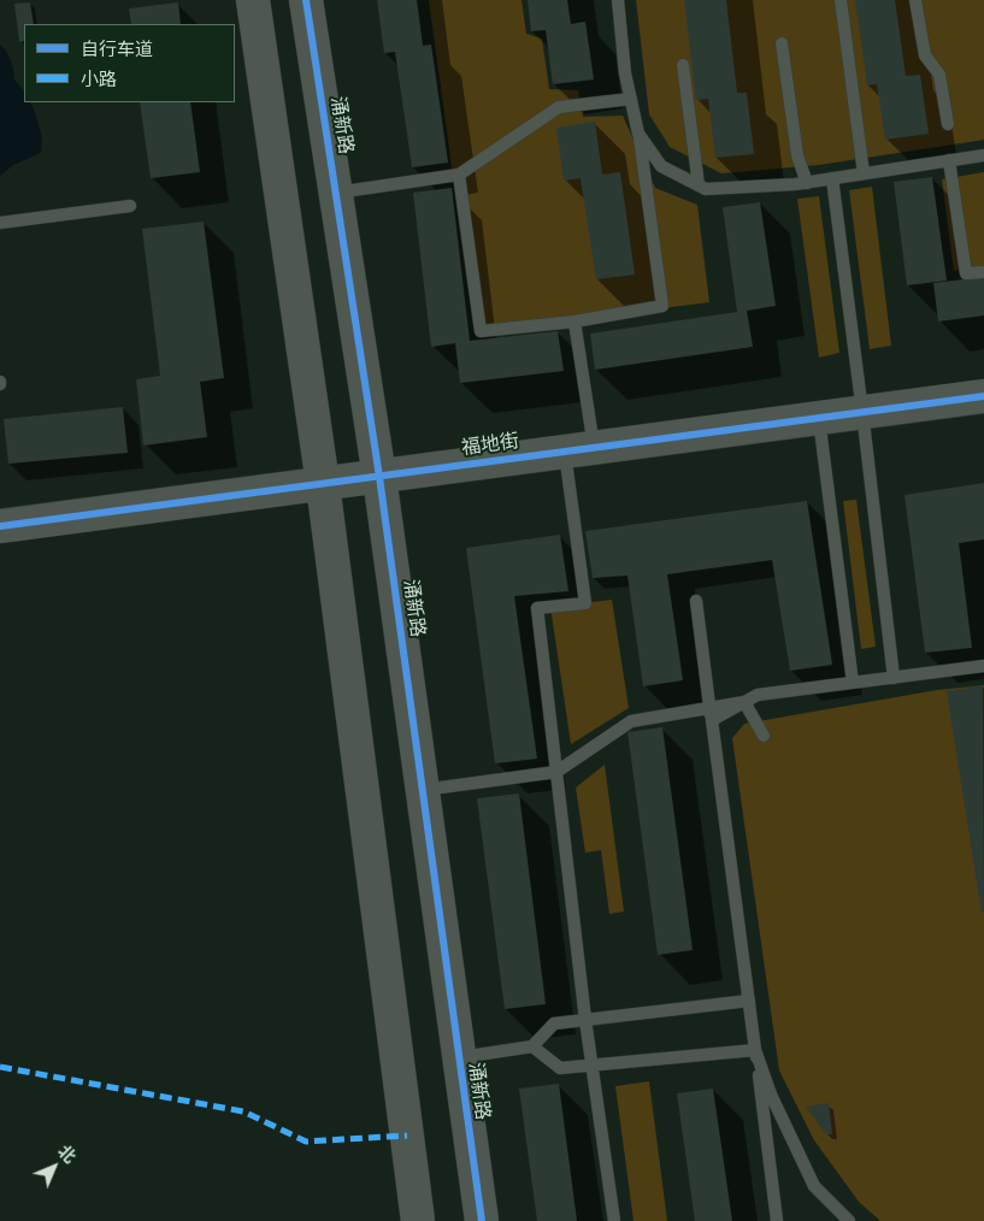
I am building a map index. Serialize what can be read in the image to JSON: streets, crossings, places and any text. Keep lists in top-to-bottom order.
{
  "streets": {
    "street": ["涌新路", "福地街"]
  },
  "crossings": [
    ["涌新路", "福地街"]
  ],
  "legend": ["自行车道", "小路"],
  "north": "top right"
}
